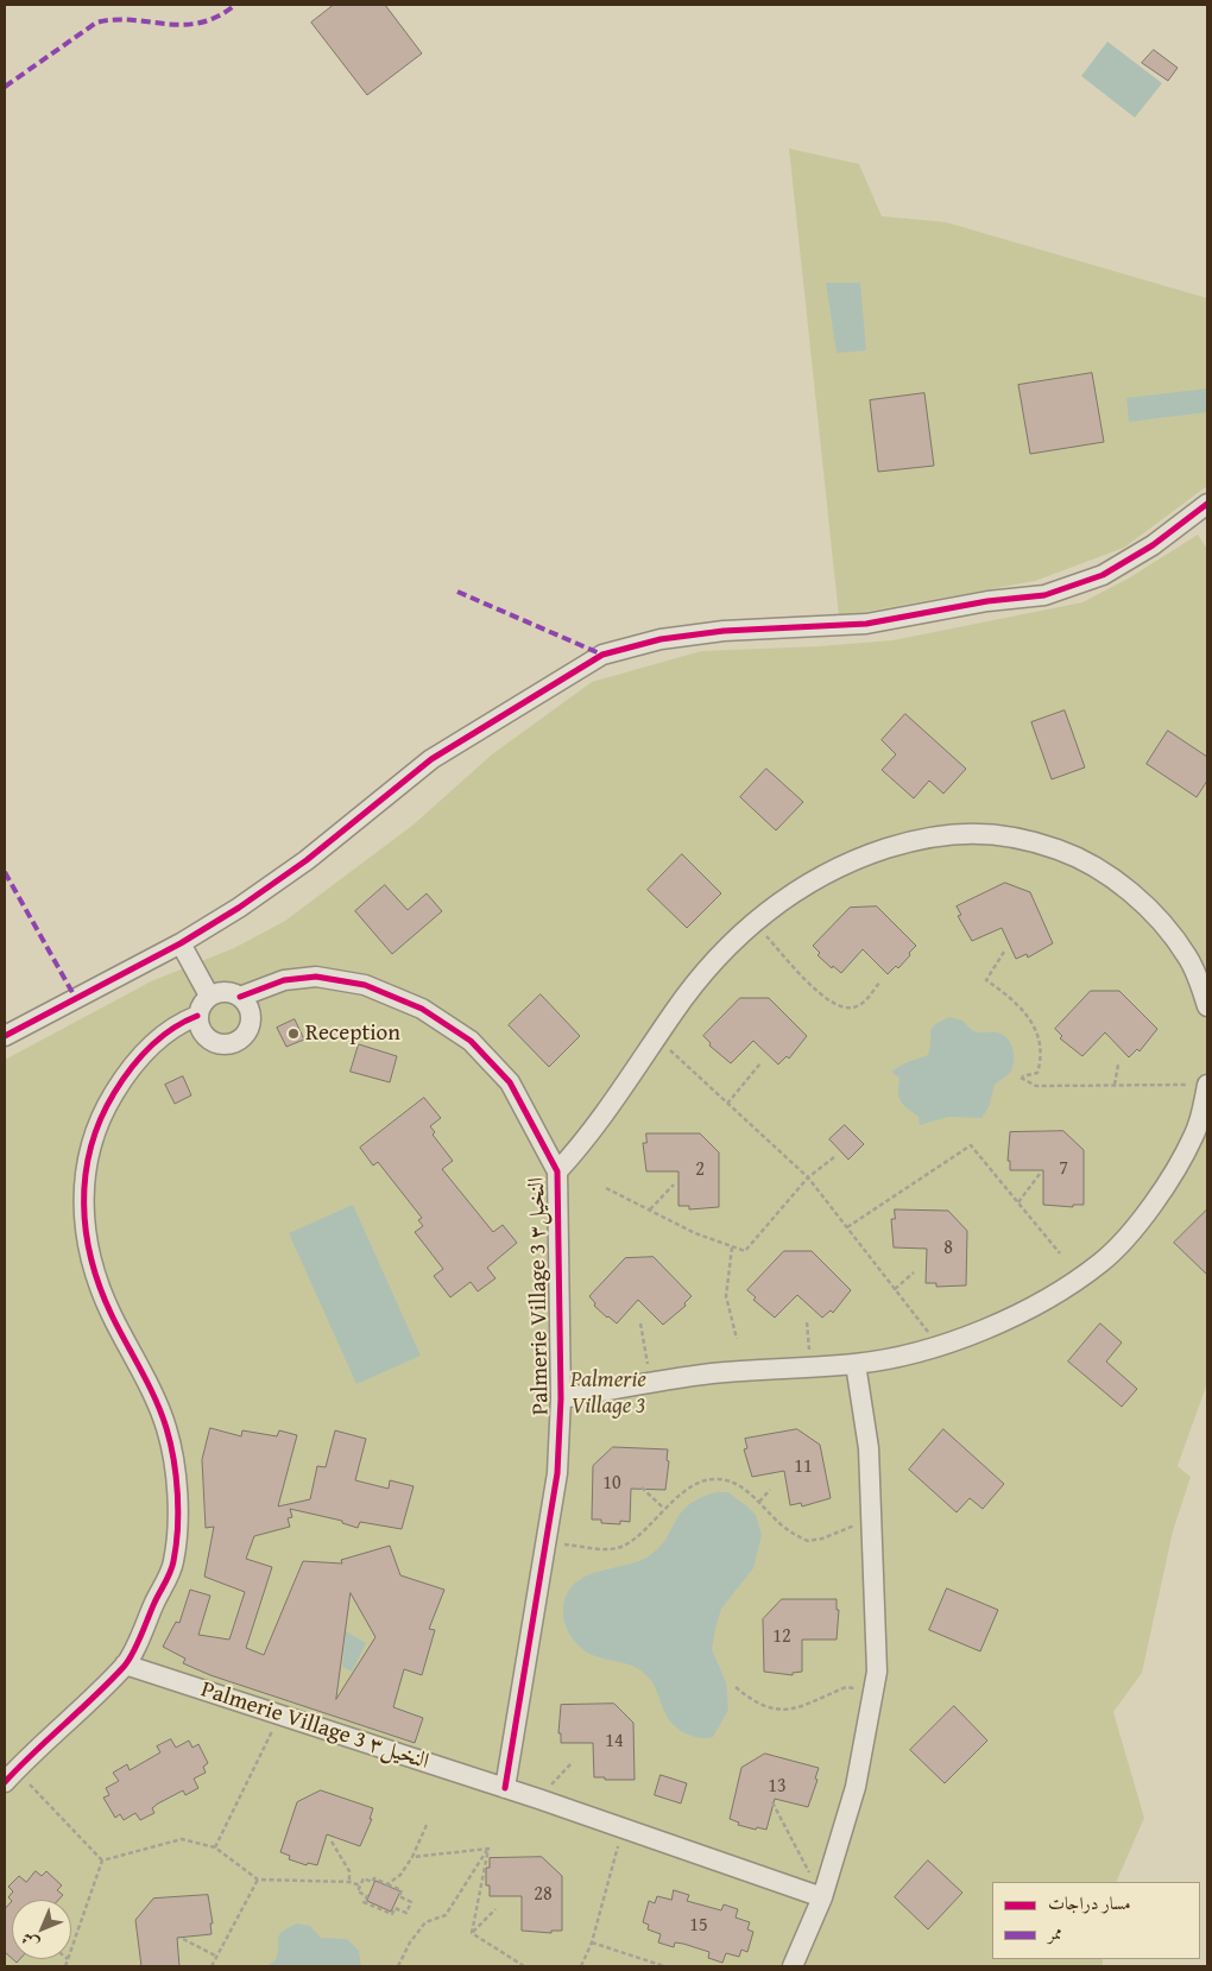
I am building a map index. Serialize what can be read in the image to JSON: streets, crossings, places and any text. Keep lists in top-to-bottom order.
{
  "streets": {
    "street": ["Palmerie Village 3 النخيل٣"]
  },
  "parks": ["Palmerie Village 3"],
  "places": ["Reception"],
  "house_numbers": [
    "7",
    "2",
    "8",
    "11",
    "10",
    "12",
    "14",
    "13",
    "28",
    "15"
  ],
  "legend": ["مسار دراجات", "ممر"],
  "north": "bottom left"
}
